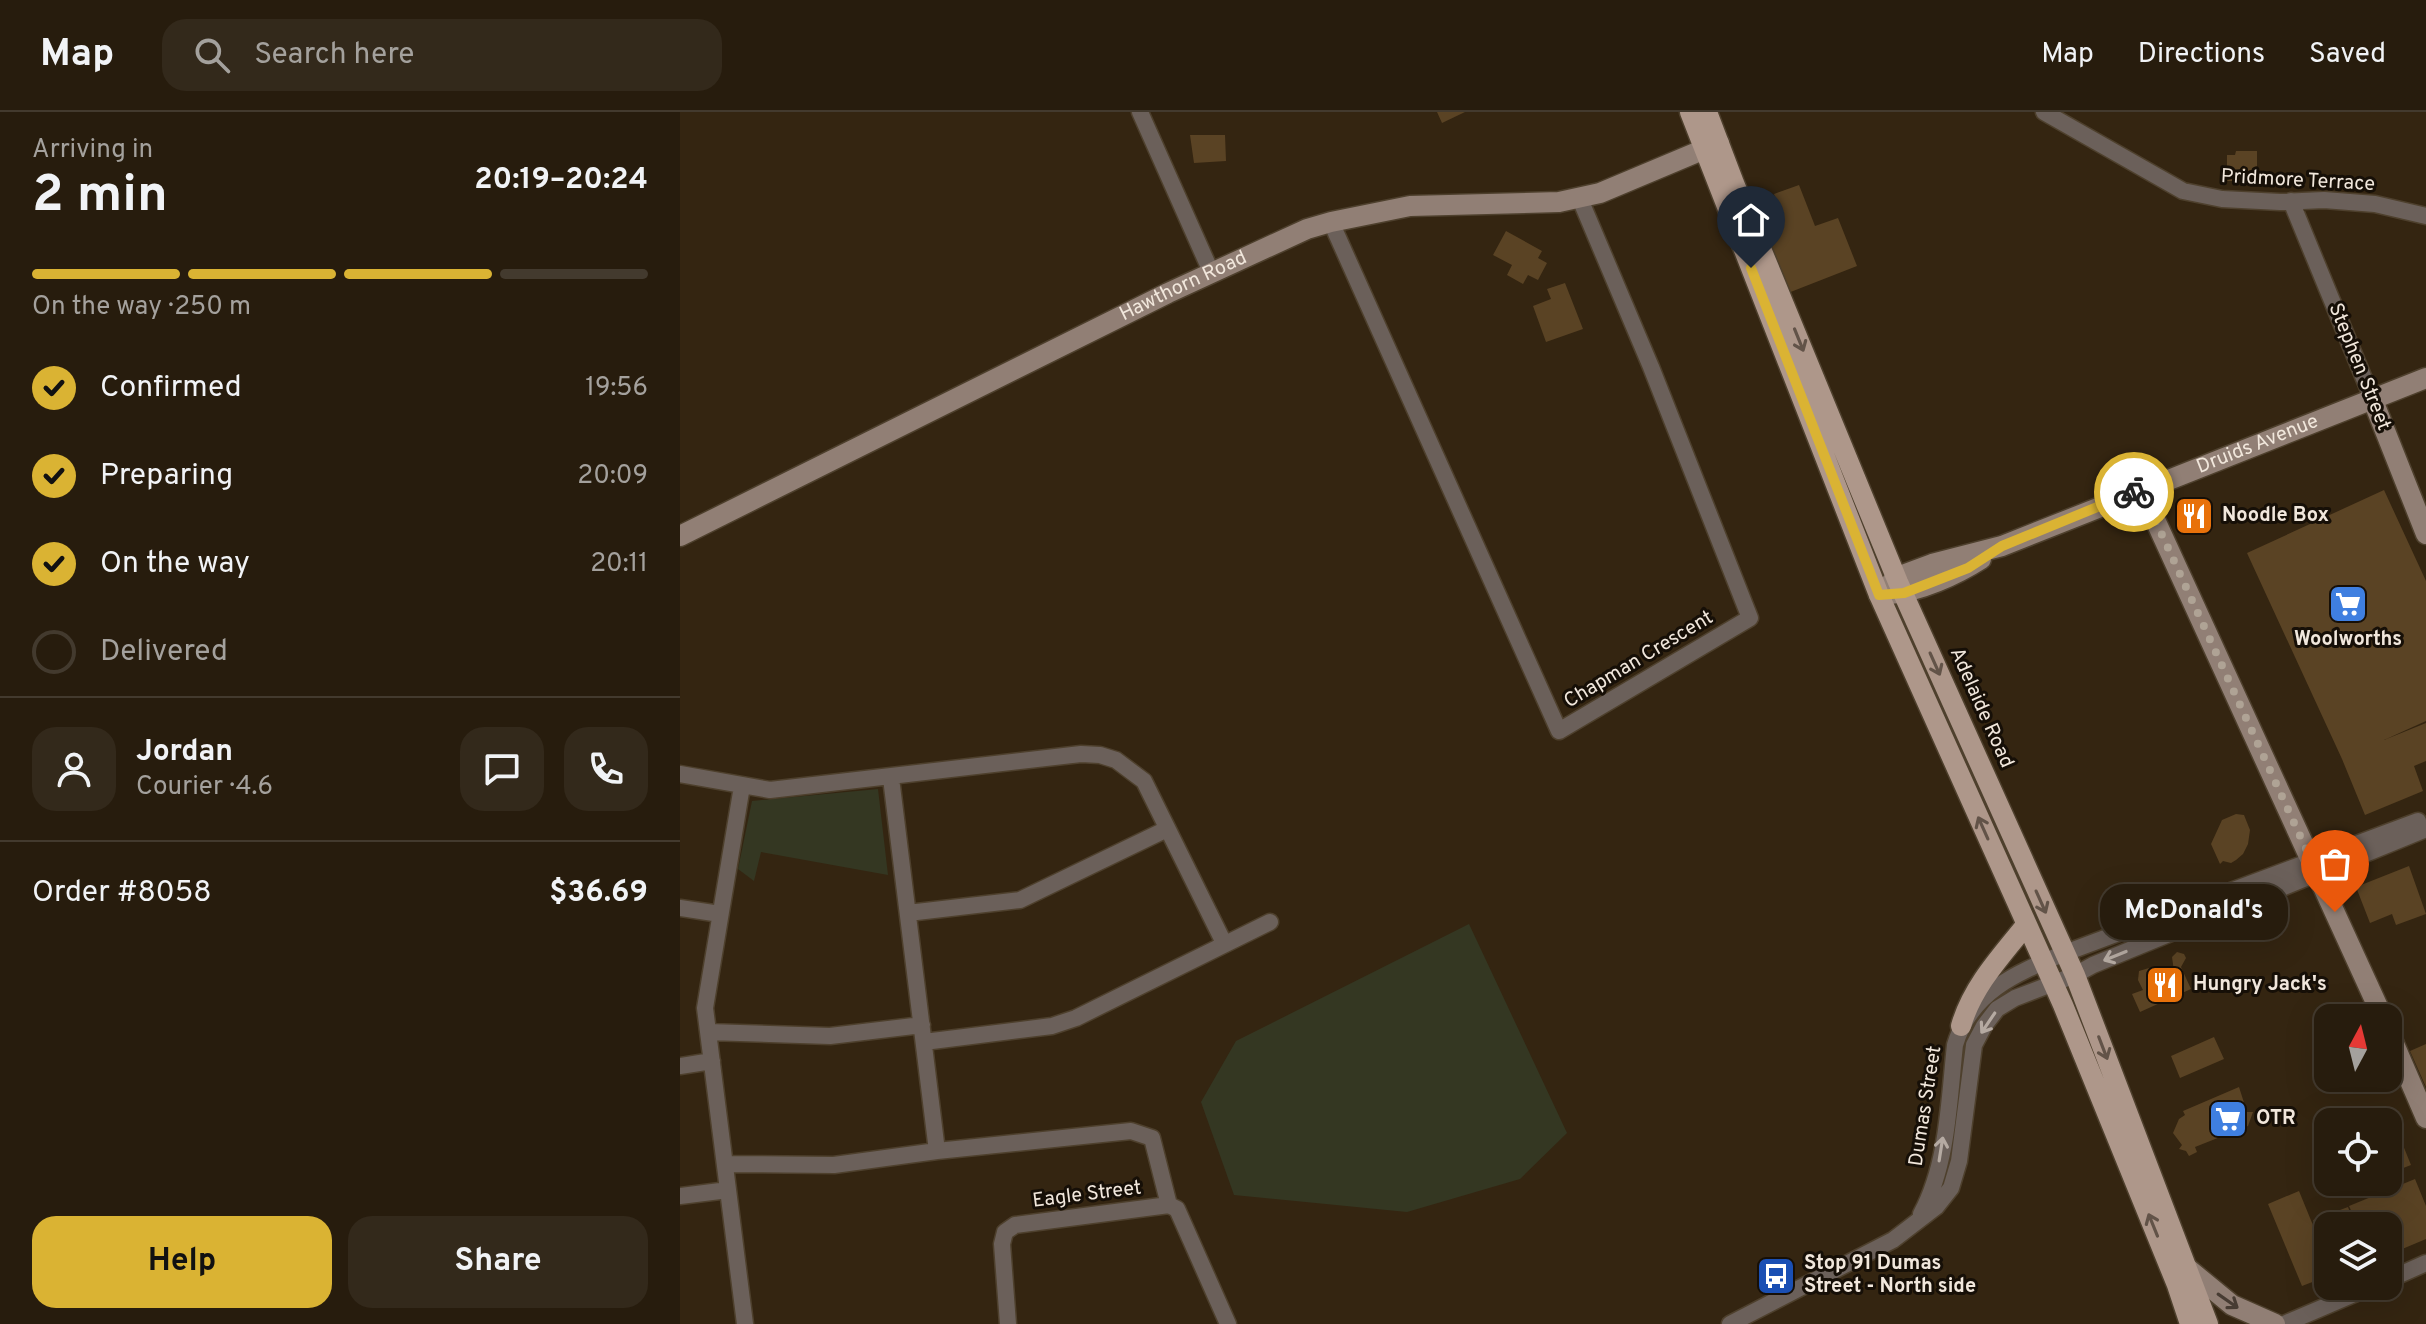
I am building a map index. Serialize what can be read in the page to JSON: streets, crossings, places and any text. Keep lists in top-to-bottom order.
{
  "streets": {
    "main road": ["Adelaide Road"],
    "street": [
      "Pridmore Terrace",
      "Hawthorn Road",
      "Stephen Street",
      "Druids Avenue",
      "Chapman Crescent",
      "Dumas Street",
      "Eagle Street"
    ]
  },
  "crossings": [
    ["Pridmore Terrace", "Stephen Street"],
    ["Hawthorn Road", "Chapman Crescent"],
    ["Hawthorn Road", "Adelaide Road"],
    ["Stephen Street", "Druids Avenue"],
    ["Druids Avenue", "Adelaide Road"],
    ["Adelaide Road", "Dumas Street"]
  ],
  "places": {
    "restaurant": ["Noodle Box", "Hungry Jack's"],
    "supermarket": ["Woolworths", "OTR"],
    "other": ["McDonald's"],
    "bus stop": ["Stop 91 Dumas Street - North side"]
  },
  "north": "top",
  "page": {
    "header": "Map",
    "search": "Search here",
    "nav": ["Map", "Directions", "Saved"],
    "heading": ["2 min", "Arriving in", "20:19–20:24"],
    "panel": [
      "Jordan",
      "Courier · 4.6",
      "Order #8058",
      "$36.69"
    ],
    "bar": "On the way · 250 m",
    "list": [
      ["Confirmed", "19:56"],
      ["Preparing", "20:09"],
      ["On the way", "20:11"],
      "Delivered"
    ],
    "bubble": "McDonald's",
    "buttons": ["Help", "Share"]
  }
}
